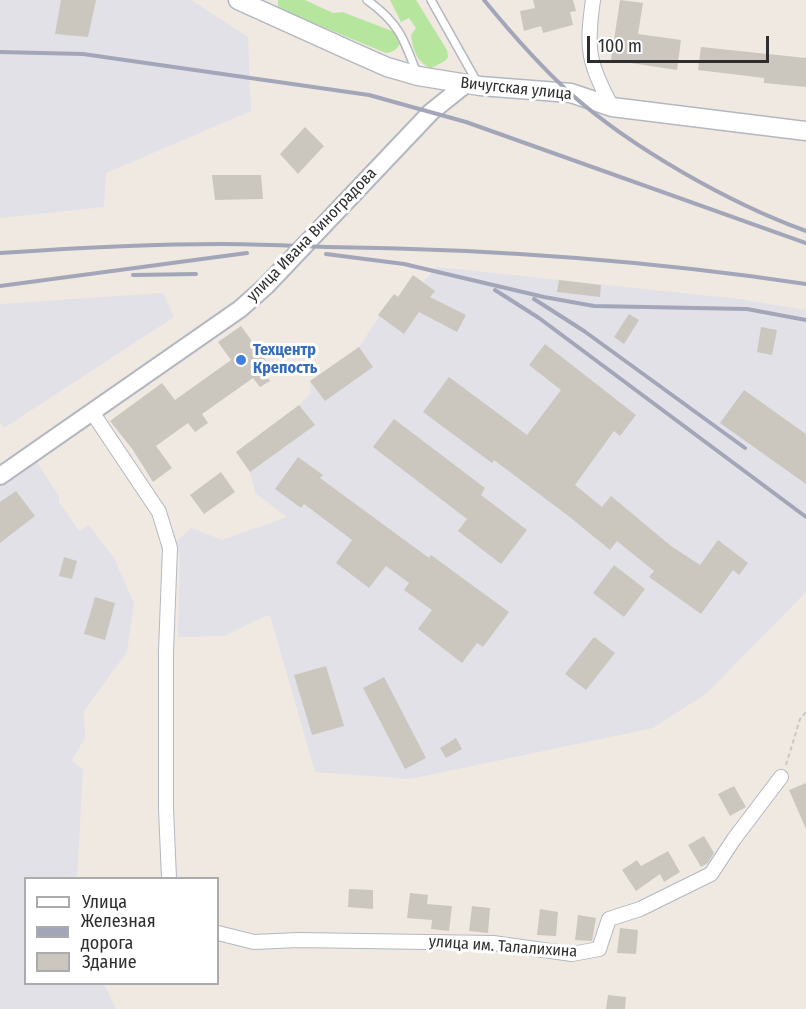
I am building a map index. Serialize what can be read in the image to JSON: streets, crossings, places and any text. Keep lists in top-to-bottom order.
{
  "streets": {
    "main road": ["Вичугская улица"],
    "street": ["улица Ивана Виноградова", "улица им. Талалихина"]
  },
  "crossings": [
    ["Вичугская улица", "улица Ивана Виноградова"]
  ],
  "places": ["Техцентр Крепость"],
  "legend": ["Улица", "Железная дорога", "Здание"],
  "scale_bar": "100 m"
}
